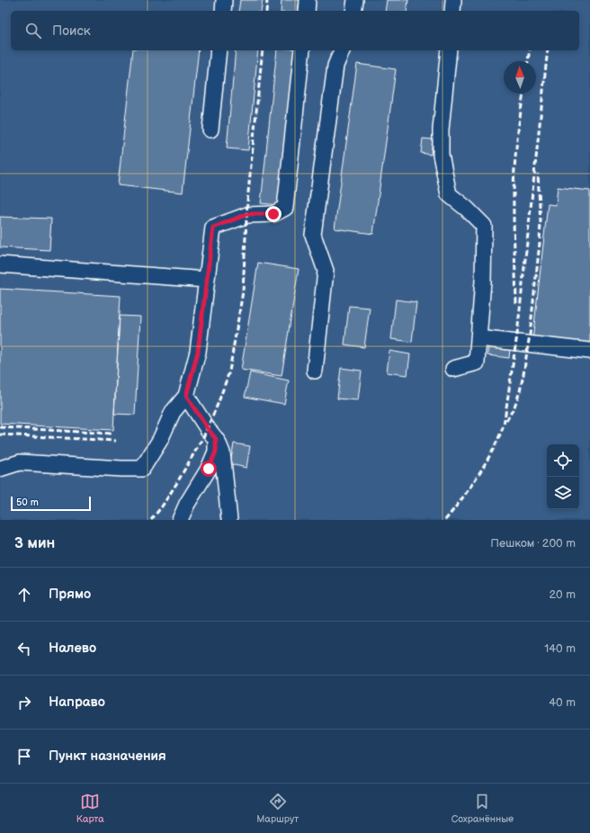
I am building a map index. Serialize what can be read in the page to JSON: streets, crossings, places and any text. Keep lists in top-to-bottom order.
{
  "scale_bar": "50 m",
  "north": "top",
  "page": {
    "search": "Поиск",
    "scale": "50 m",
    "heading": ["3 мин", "Пешком · 200 m"],
    "list": [
      ["Прямо", "20 m"],
      ["Налево", "140 m"],
      ["Направо", "40 m"],
      "Пункт назначения"
    ],
    "nav": ["Карта", "Маршрут", "Сохранённые"]
  }
}
